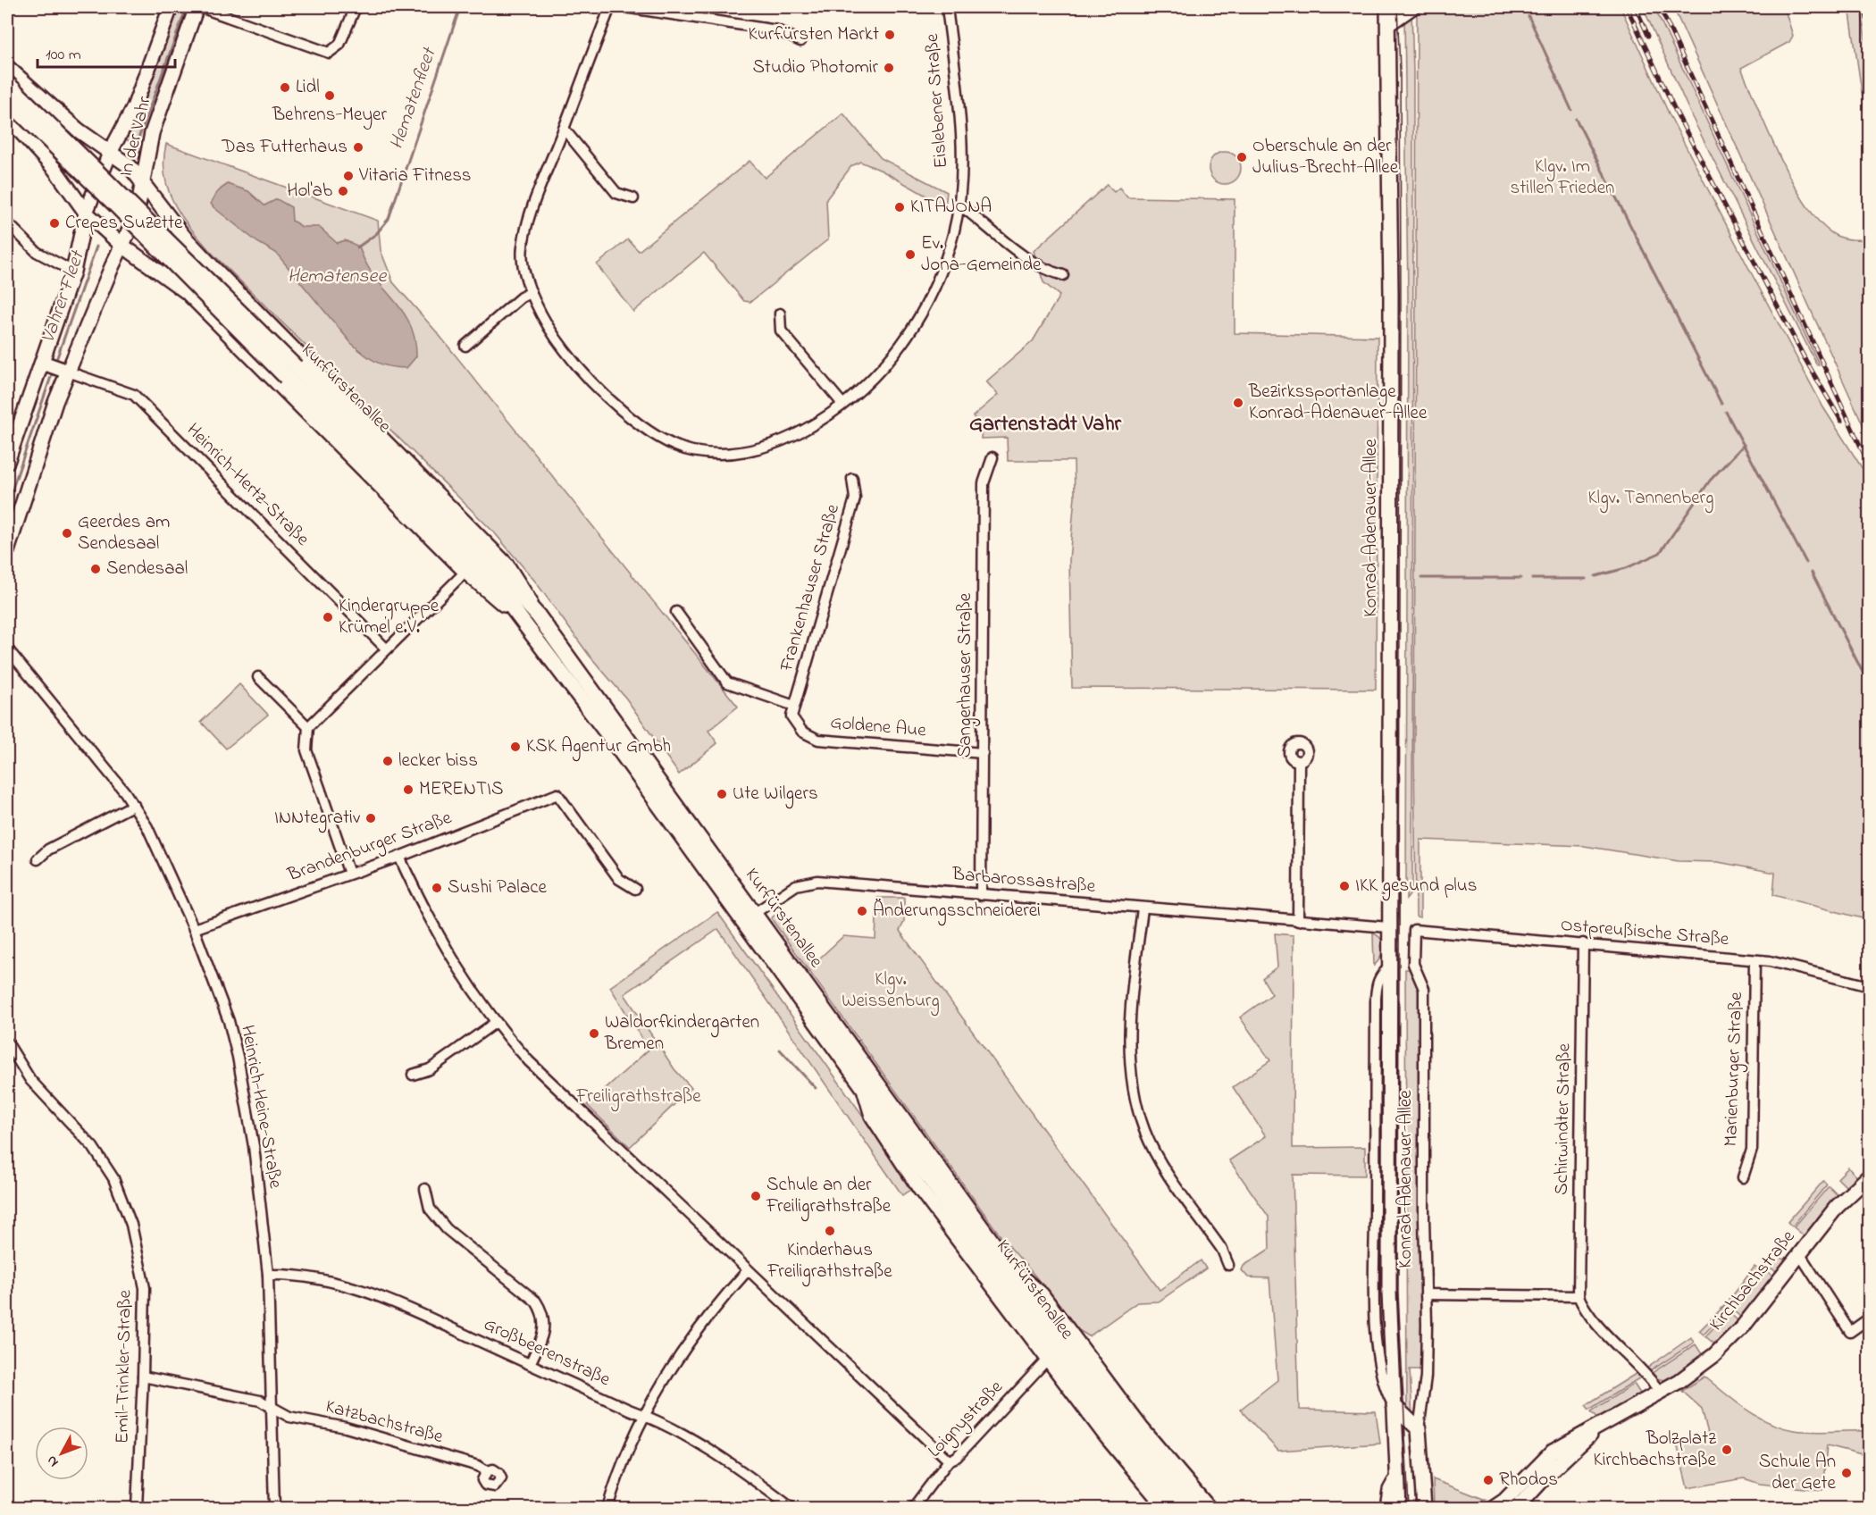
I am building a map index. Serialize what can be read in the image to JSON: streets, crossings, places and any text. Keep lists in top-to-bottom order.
{
  "streets": {
    "main road": [
      "In der Vahr",
      "Kurfürstenallee",
      "Konrad-Adenauer-Allee",
      "Kirchbachstraße"
    ],
    "street": [
      "Eislebener Straße",
      "Heinrich-Hertz-Straße",
      "Frankenhauser Straße",
      "Sangerhauser Straße",
      "Goldene Aue",
      "Brandenburger Straße",
      "Barbarossastraße",
      "Ostpreußische Straße",
      "Marienburger Straße",
      "Heinrich-Heine-Straße",
      "Schirwindter Straße",
      "Großbeerenstraße",
      "Emil-Trinkler-Straße",
      "Loignystraße",
      "Katzbachstraße"
    ]
  },
  "crossings": [
    ["In der Vahr", "Kurfürstenallee"],
    ["In der Vahr", "Heinrich-Hertz-Straße"],
    ["Kurfürstenallee", "Barbarossastraße"],
    ["Kurfürstenallee", "Loignystraße"],
    ["Konrad-Adenauer-Allee", "Barbarossastraße"],
    ["Konrad-Adenauer-Allee", "Ostpreußische Straße"],
    ["Frankenhauser Straße", "Goldene Aue"],
    ["Sangerhauser Straße", "Goldene Aue"],
    ["Sangerhauser Straße", "Barbarossastraße"],
    ["Brandenburger Straße", "Heinrich-Heine-Straße"],
    ["Ostpreußische Straße", "Marienburger Straße"],
    ["Ostpreußische Straße", "Schirwindter Straße"],
    ["Heinrich-Heine-Straße", "Großbeerenstraße"],
    ["Heinrich-Heine-Straße", "Katzbachstraße"],
    ["Emil-Trinkler-Straße", "Katzbachstraße"]
  ],
  "districts": ["Gartenstadt Vahr"],
  "water": ["Hematenfleet", "Hematensee", "Vahrer Fleet"],
  "parks": [
    "Klgv. Im stillen Frieden",
    "Klgv. Tannenberg",
    "Klgv. Weissenburg",
    "Freiligrathstraße"
  ],
  "places": [
    "Kurfürsten Markt",
    "Studio Photomir",
    "Lidl",
    "Behrens-Meyer",
    "Das Futterhaus",
    "Oberschule an der Julius-Brecht-Allee",
    "Vitaria Fitness",
    "Hol'ab",
    "KITAJONA",
    "Crepes Suzette",
    "Ev. Jona-Gemeinde",
    "Bezirkssportanlage Konrad-Adenauer-Allee",
    "Geerdes am Sendesaal",
    "Sendesaal",
    "Kindergruppe Krümel e.V.",
    "KSK Agentur Gmbh",
    "lecker biss",
    "MERENTIS",
    "Ute Wilgers",
    "INNtegrativ",
    "IKK gesund plus",
    "Sushi Palace",
    "Änderungsschneiderei",
    "Waldorfkindergarten Bremen",
    "Schule an der Freiligrathstraße",
    "Kinderhaus Freiligrathstraße",
    "Bolzplatz Kirchbachstraße",
    "Schule An der Gete",
    "Rhodos"
  ],
  "scale_bar": "100 m",
  "north": "bottom left"
}
